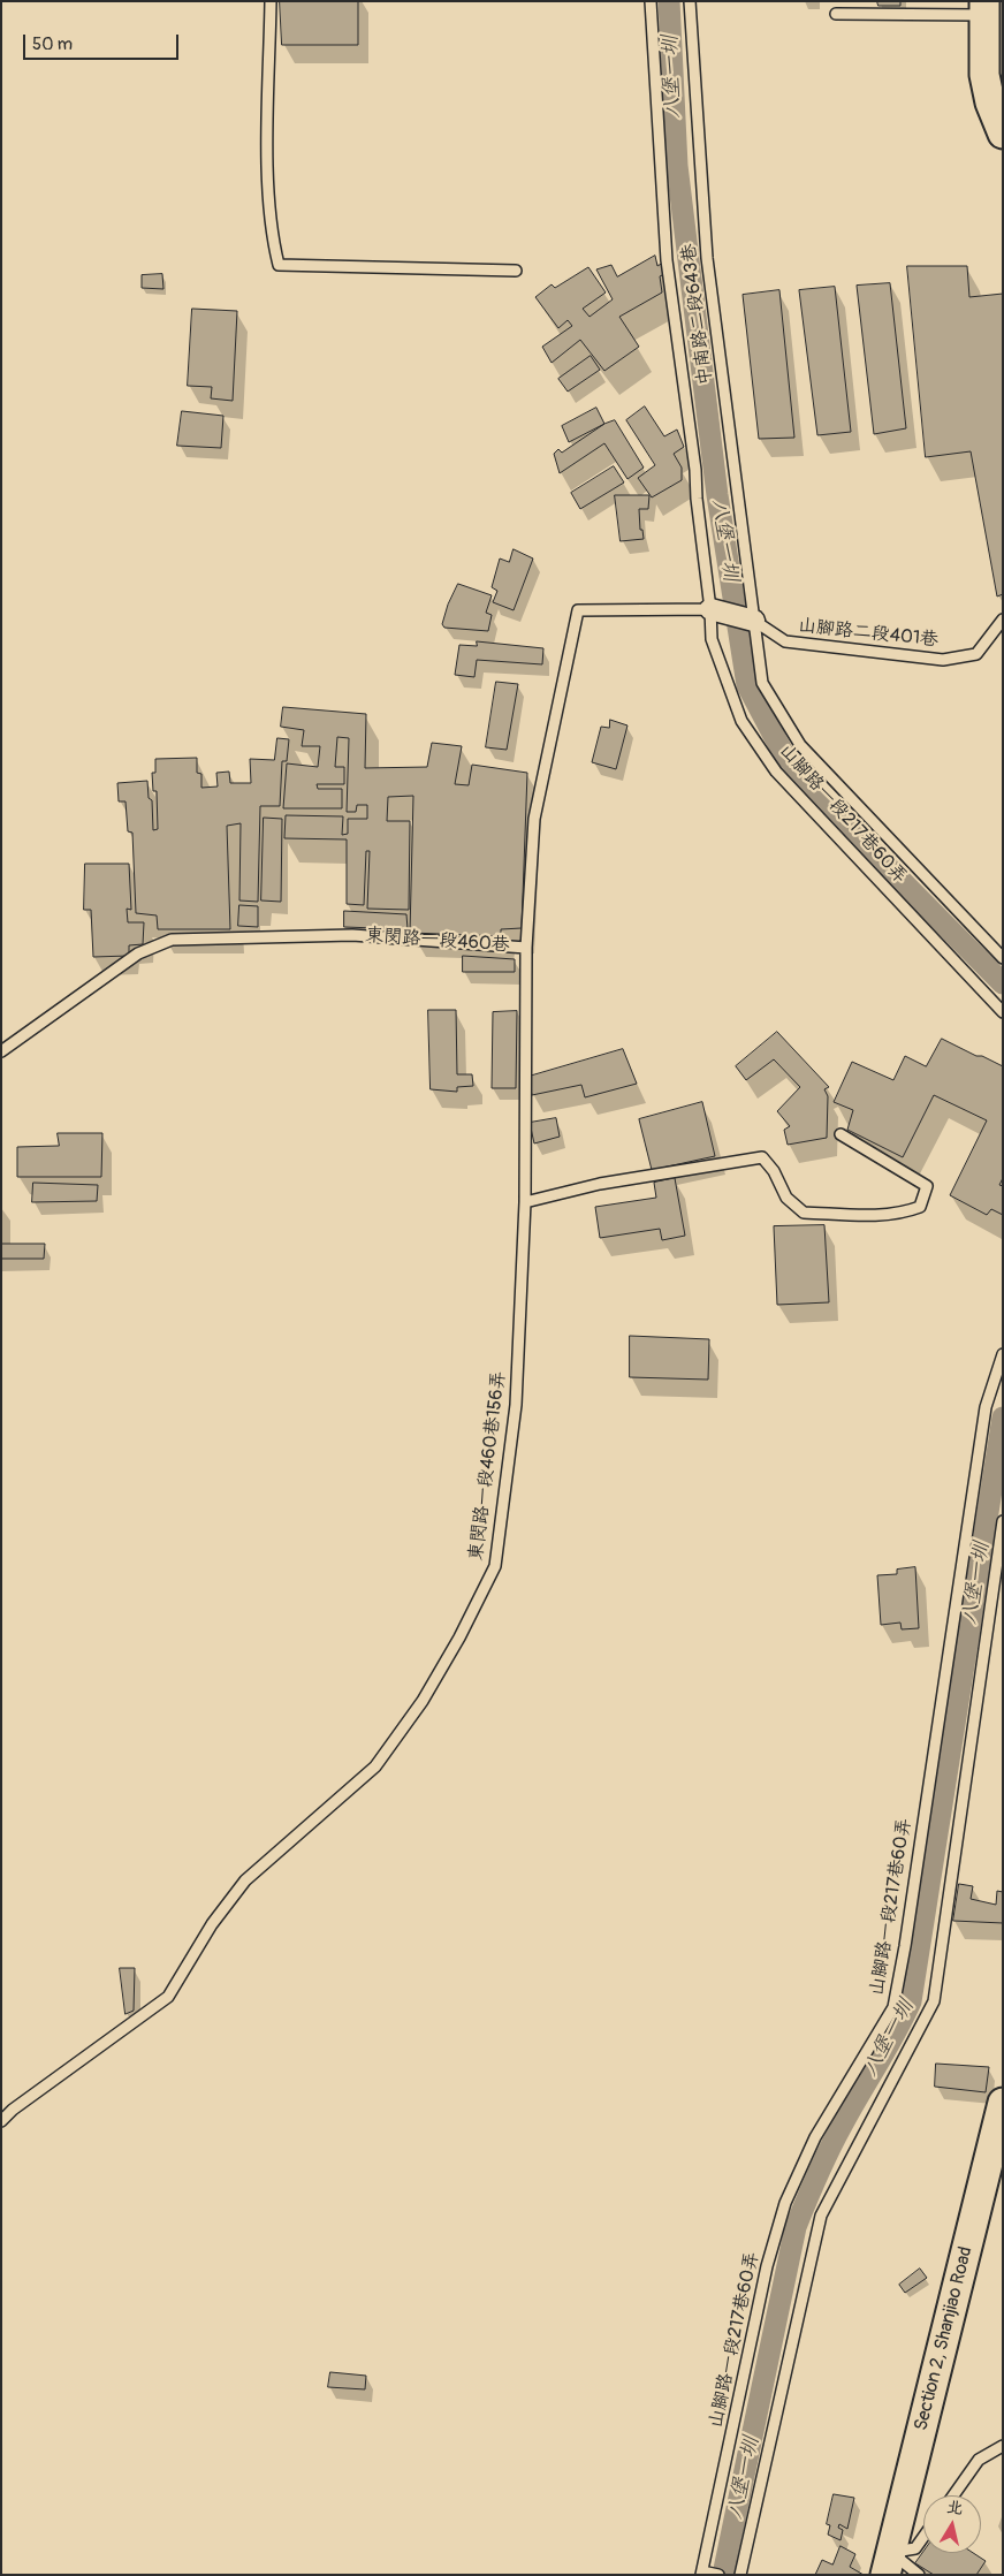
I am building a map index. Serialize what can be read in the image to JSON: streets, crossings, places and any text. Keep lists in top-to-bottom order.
{
  "streets": {
    "main road": ["Section 2, Shanjiao Road"],
    "street": ["東閔路一段460巷"],
    "lane": [
      "中南路二段643巷",
      "山腳路二段401巷",
      "山腳路一段217巷60弄",
      "東閔路一段460巷156弄"
    ]
  },
  "crossings": [
    ["中南路二段643巷", "山腳路二段401巷"],
    ["中南路二段643巷", "東閔路一段460巷"],
    ["山腳路二段401巷", "東閔路一段460巷"],
    ["山腳路一段217巷60弄", "東閔路一段460巷"],
    ["東閔路一段460巷", "東閔路一段460巷156弄"]
  ],
  "water": ["八堡一圳"],
  "scale_bar": "50 m",
  "north": "top"
}
